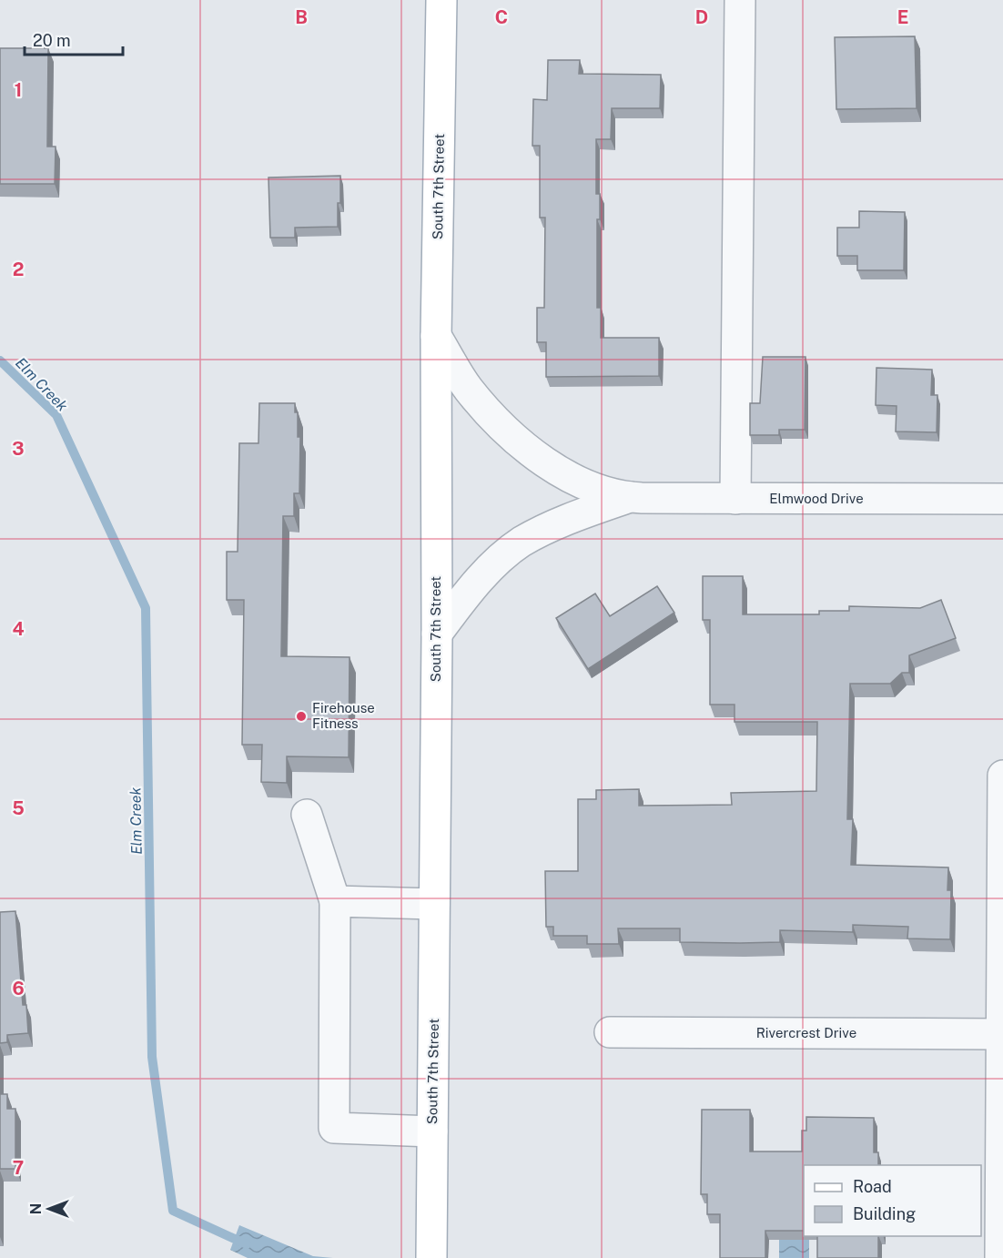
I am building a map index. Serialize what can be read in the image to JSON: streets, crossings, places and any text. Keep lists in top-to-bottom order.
{
  "streets": {
    "main road": ["South 7th Street"],
    "street": ["Elmwood Drive", "Rivercrest Drive"]
  },
  "crossings": [
    ["South 7th Street", "Elmwood Drive"]
  ],
  "water": ["Elm Creek"],
  "places": ["Firehouse Fitness"],
  "legend": ["Road", "Building"],
  "scale_bar": "20 m",
  "north": "left",
  "grid": {
    "columns": [
      "B",
      "C",
      "D",
      "E"
    ],
    "rows": [
      "1",
      "2",
      "3",
      "4",
      "5",
      "6",
      "7"
    ]
  }
}
